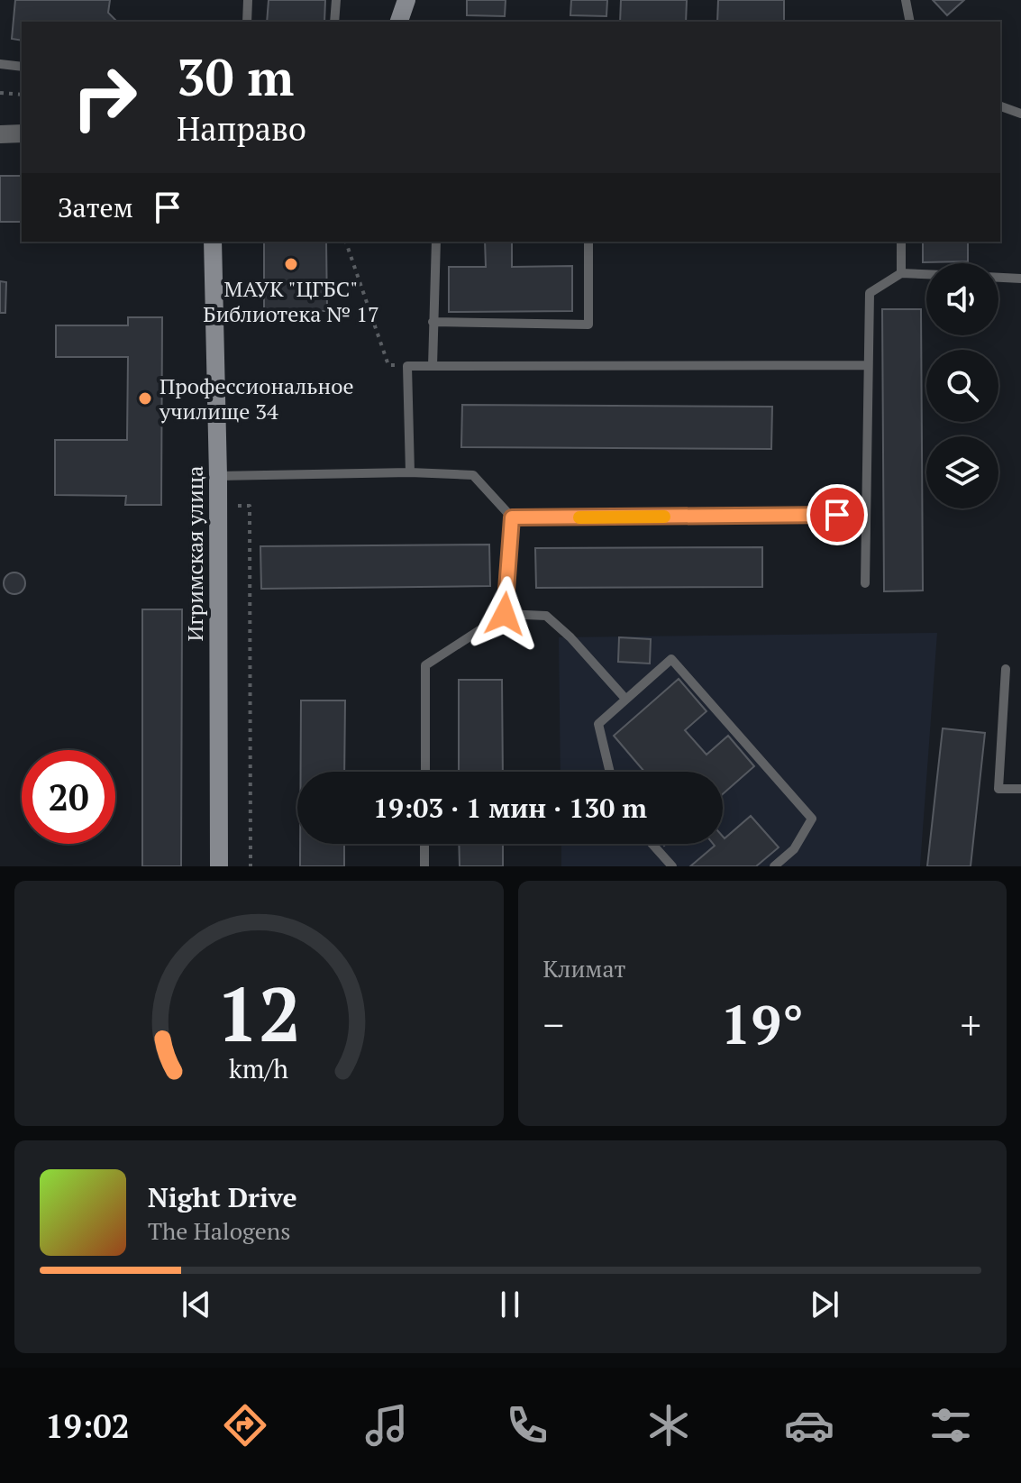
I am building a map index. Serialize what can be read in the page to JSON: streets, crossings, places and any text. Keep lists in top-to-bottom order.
{
  "streets": {
    "street": ["Игримская улица"]
  },
  "places": ["МАУК \"ЦГБС\" Библиотека № 17", "Профессиональное училище 34"],
  "page": {
    "turn": ["30 m", "Направо"],
    "then": "Затем",
    "limit": "20",
    "trip": "19:03 · 1 мин · 130 m",
    "tile": "Климат",
    "heat": ["−", "19°", "+"],
    "song": ["Night Drive", "The Halogens"],
    "tabs": "19:02",
    "gauge": ["12", "km/h"]
  }
}
